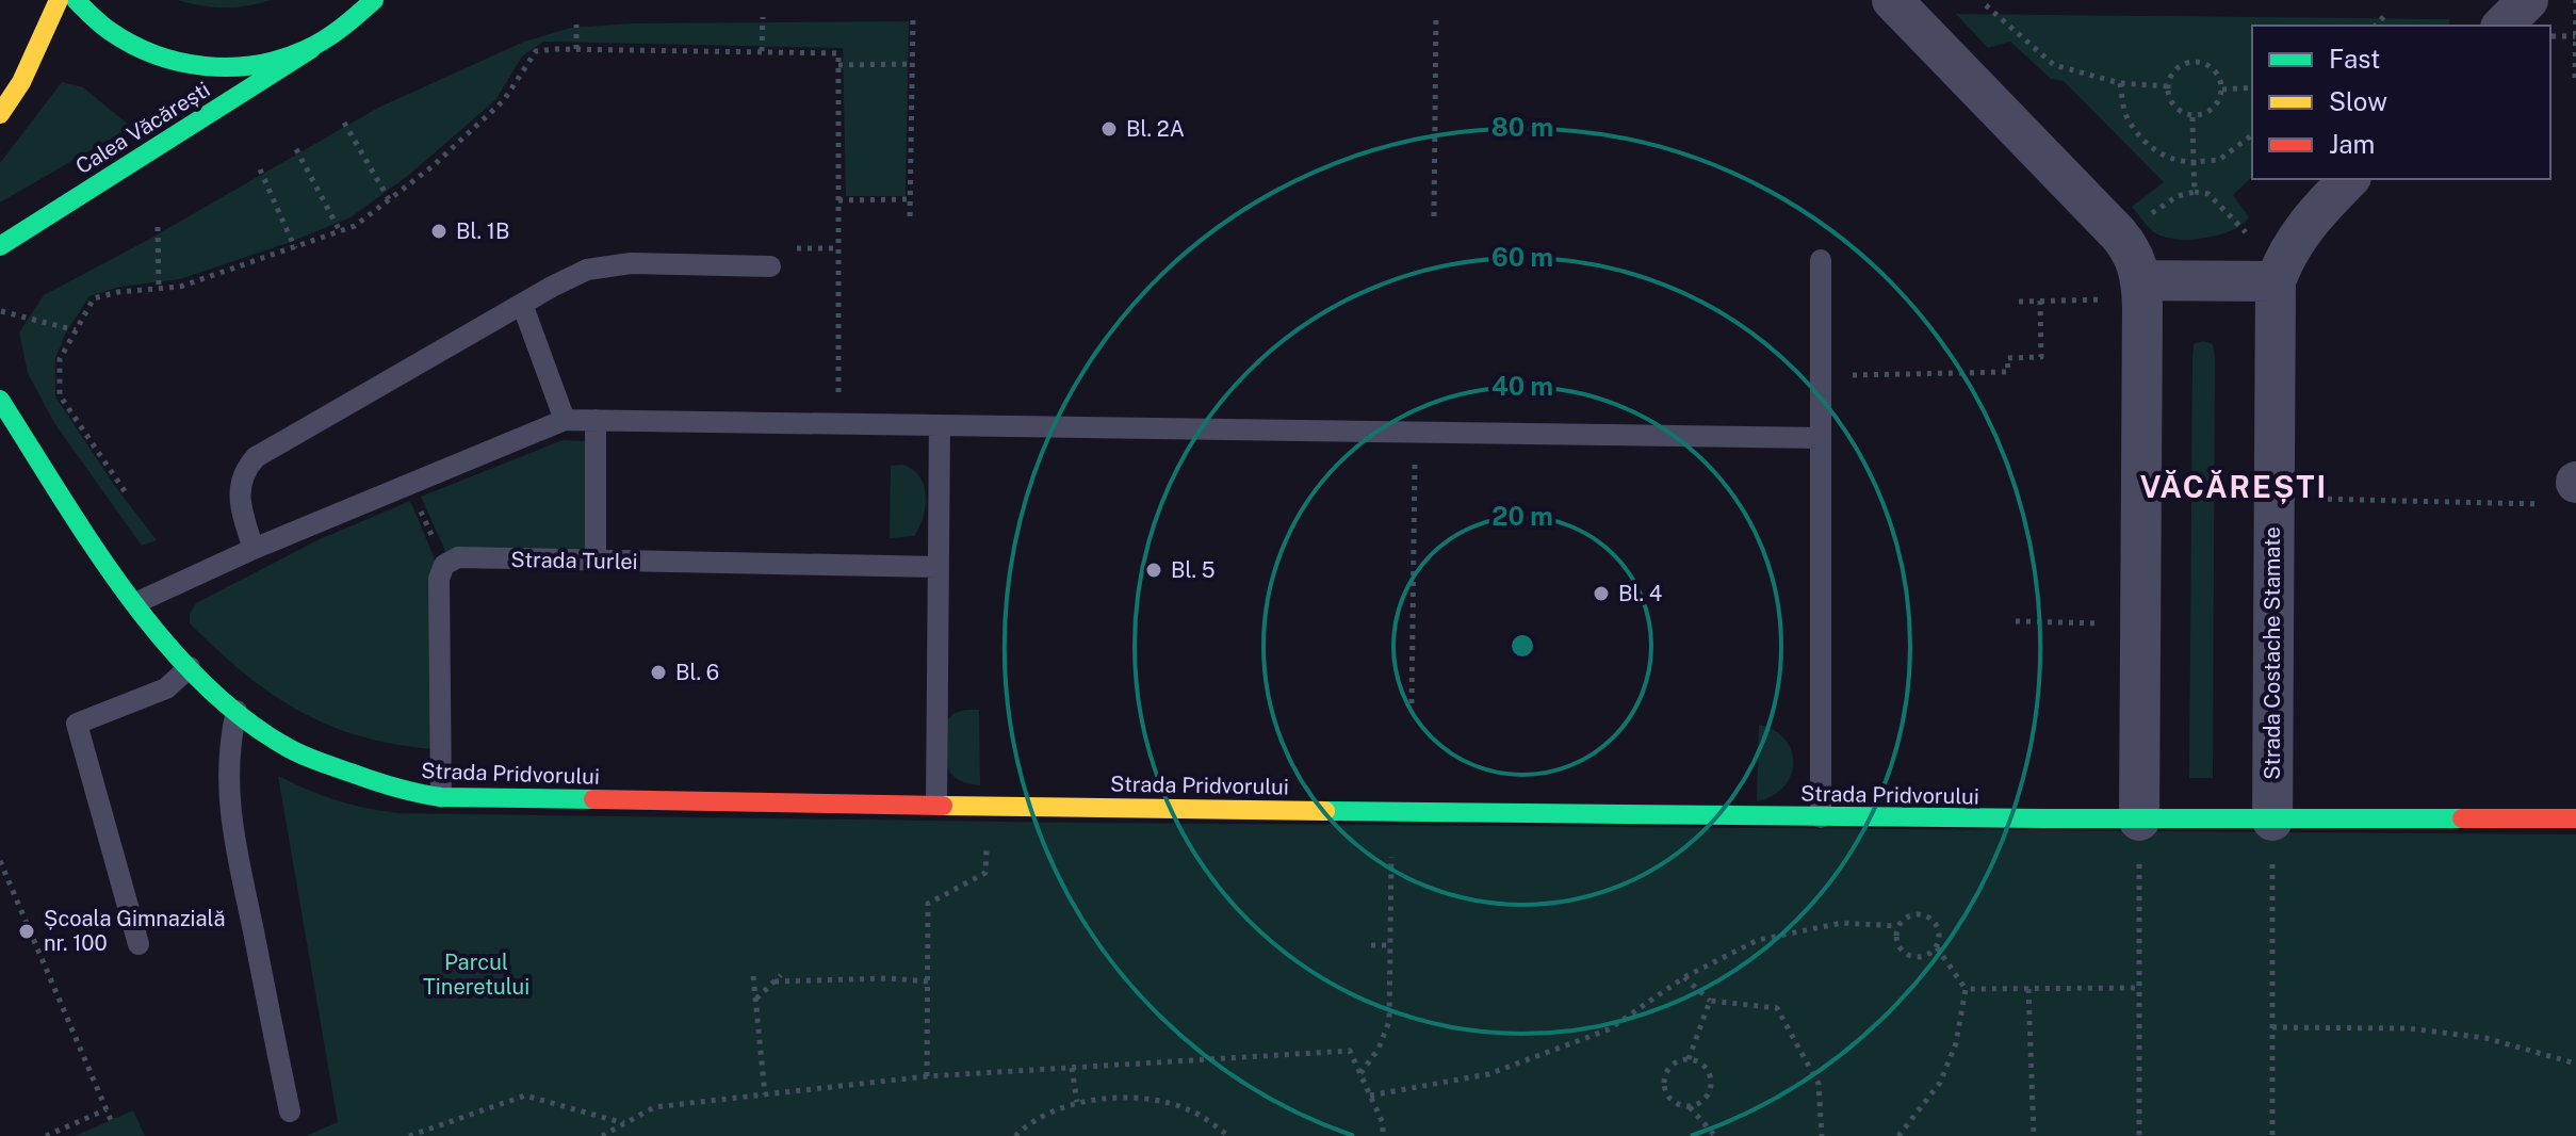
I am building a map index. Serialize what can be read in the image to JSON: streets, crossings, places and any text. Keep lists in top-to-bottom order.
{
  "streets": {
    "street": ["Calea Văcărești", "Strada Costache Stamate", "Strada Pridvorului"],
    "lane": ["Strada Turlei"]
  },
  "crossings": [
    ["Strada Costache Stamate", "Strada Pridvorului"]
  ],
  "districts": ["VĂCĂREȘTI"],
  "parks": ["Parcul Tineretului"],
  "places": [
    "Bl. 2A",
    "Bl. 1B",
    "Bl. 5",
    "Bl. 4",
    "Bl. 6",
    "Școala Gimnazială nr. 100"
  ],
  "legend": ["Fast", "Slow", "Jam"],
  "rings": [
    "80 m",
    "60 m",
    "40 m",
    "20 m"
  ]
}
